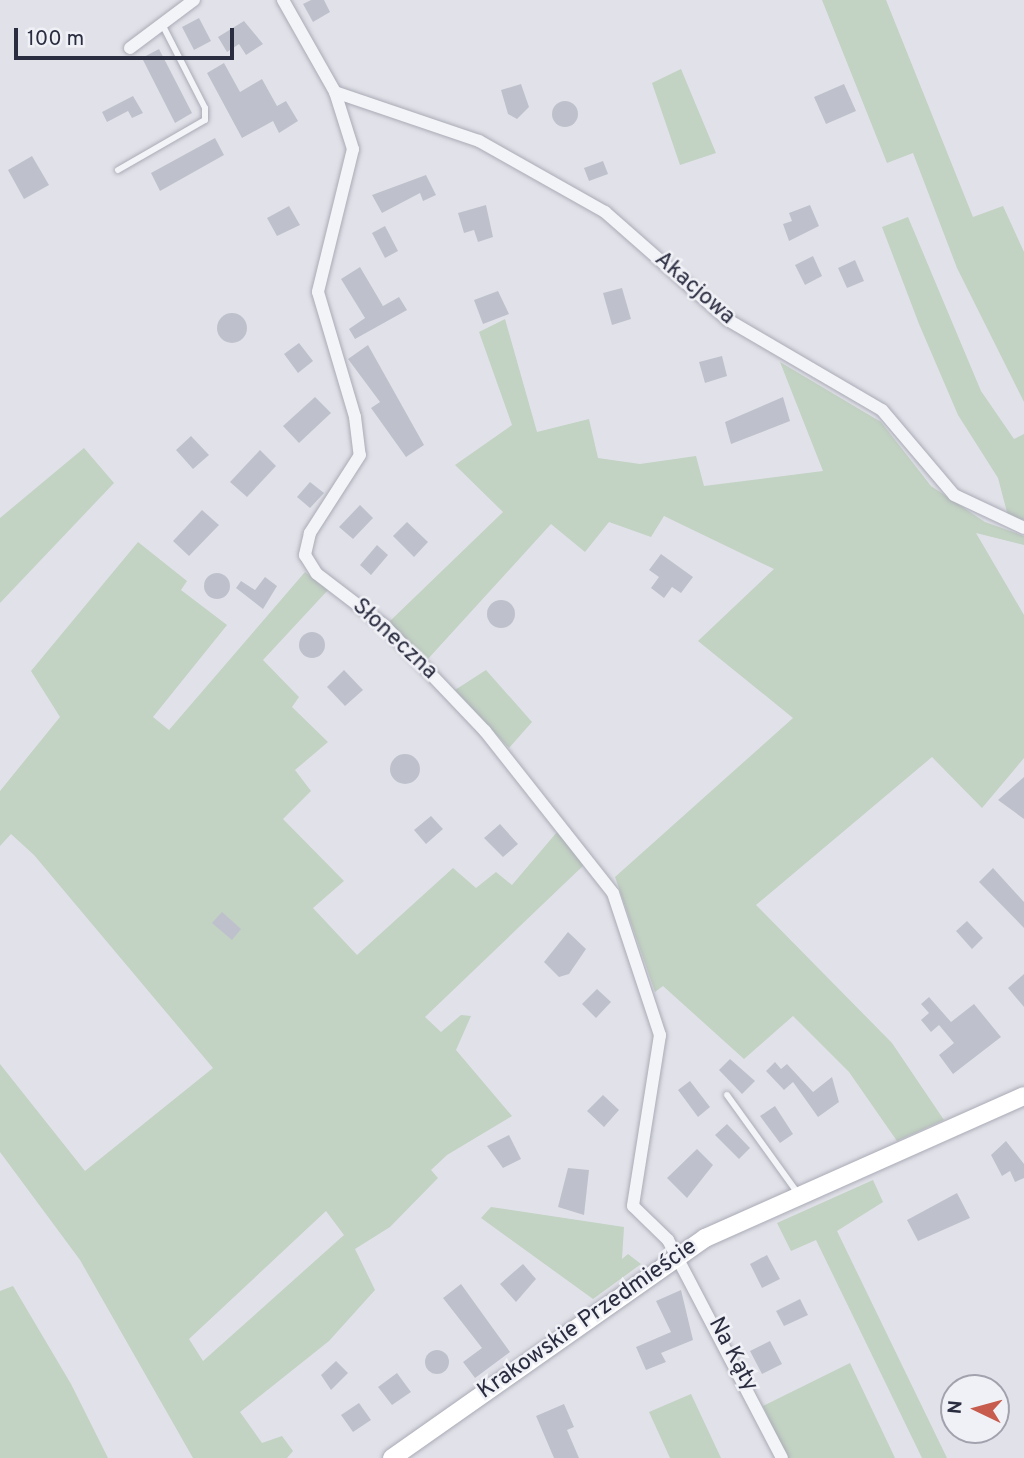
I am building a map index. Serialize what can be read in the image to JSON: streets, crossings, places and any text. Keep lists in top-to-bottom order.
{
  "streets": {
    "main road": ["Krakowskie Przedmieście"],
    "street": ["Akacjowa", "Słoneczna", "Na Kąty"]
  },
  "crossings": [
    ["Akacjowa", "Słoneczna"],
    ["Słoneczna", "Krakowskie Przedmieście"],
    ["Słoneczna", "Na Kąty"],
    ["Krakowskie Przedmieście", "Na Kąty"]
  ],
  "scale_bar": "100 m",
  "north": "left"
}
